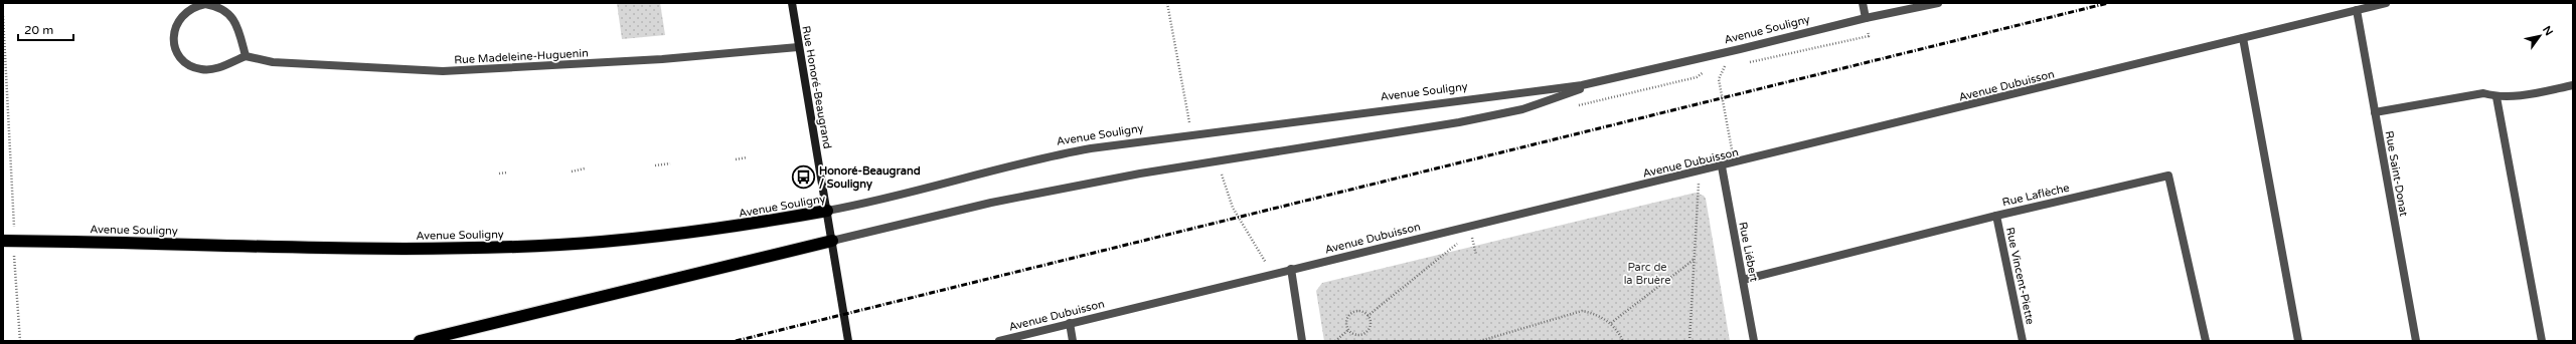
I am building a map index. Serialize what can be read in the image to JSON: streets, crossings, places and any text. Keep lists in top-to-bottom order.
{
  "streets": {
    "highway": ["Avenue Souligny"],
    "main road": ["Rue Honoré-Beaugrand"],
    "street": [
      "Rue Madeleine-Huguenin",
      "Avenue Dubuisson",
      "Rue Saint-Donat",
      "Rue Laflèche",
      "Rue Liébert",
      "Rue Vincent-Piette"
    ]
  },
  "crossings": [
    ["Avenue Souligny", "Rue Honoré-Beaugrand"],
    ["Rue Madeleine-Huguenin", "Rue Honoré-Beaugrand"],
    ["Avenue Dubuisson", "Rue Saint-Donat"],
    ["Avenue Dubuisson", "Rue Liébert"],
    ["Rue Laflèche", "Rue Liébert"],
    ["Rue Laflèche", "Rue Vincent-Piette"]
  ],
  "parks": ["Parc de la Bruère"],
  "places": {
    "bus stop": ["Honoré-Beaugrand / Souligny"]
  },
  "scale_bar": "20 m",
  "north": "top right"
}
